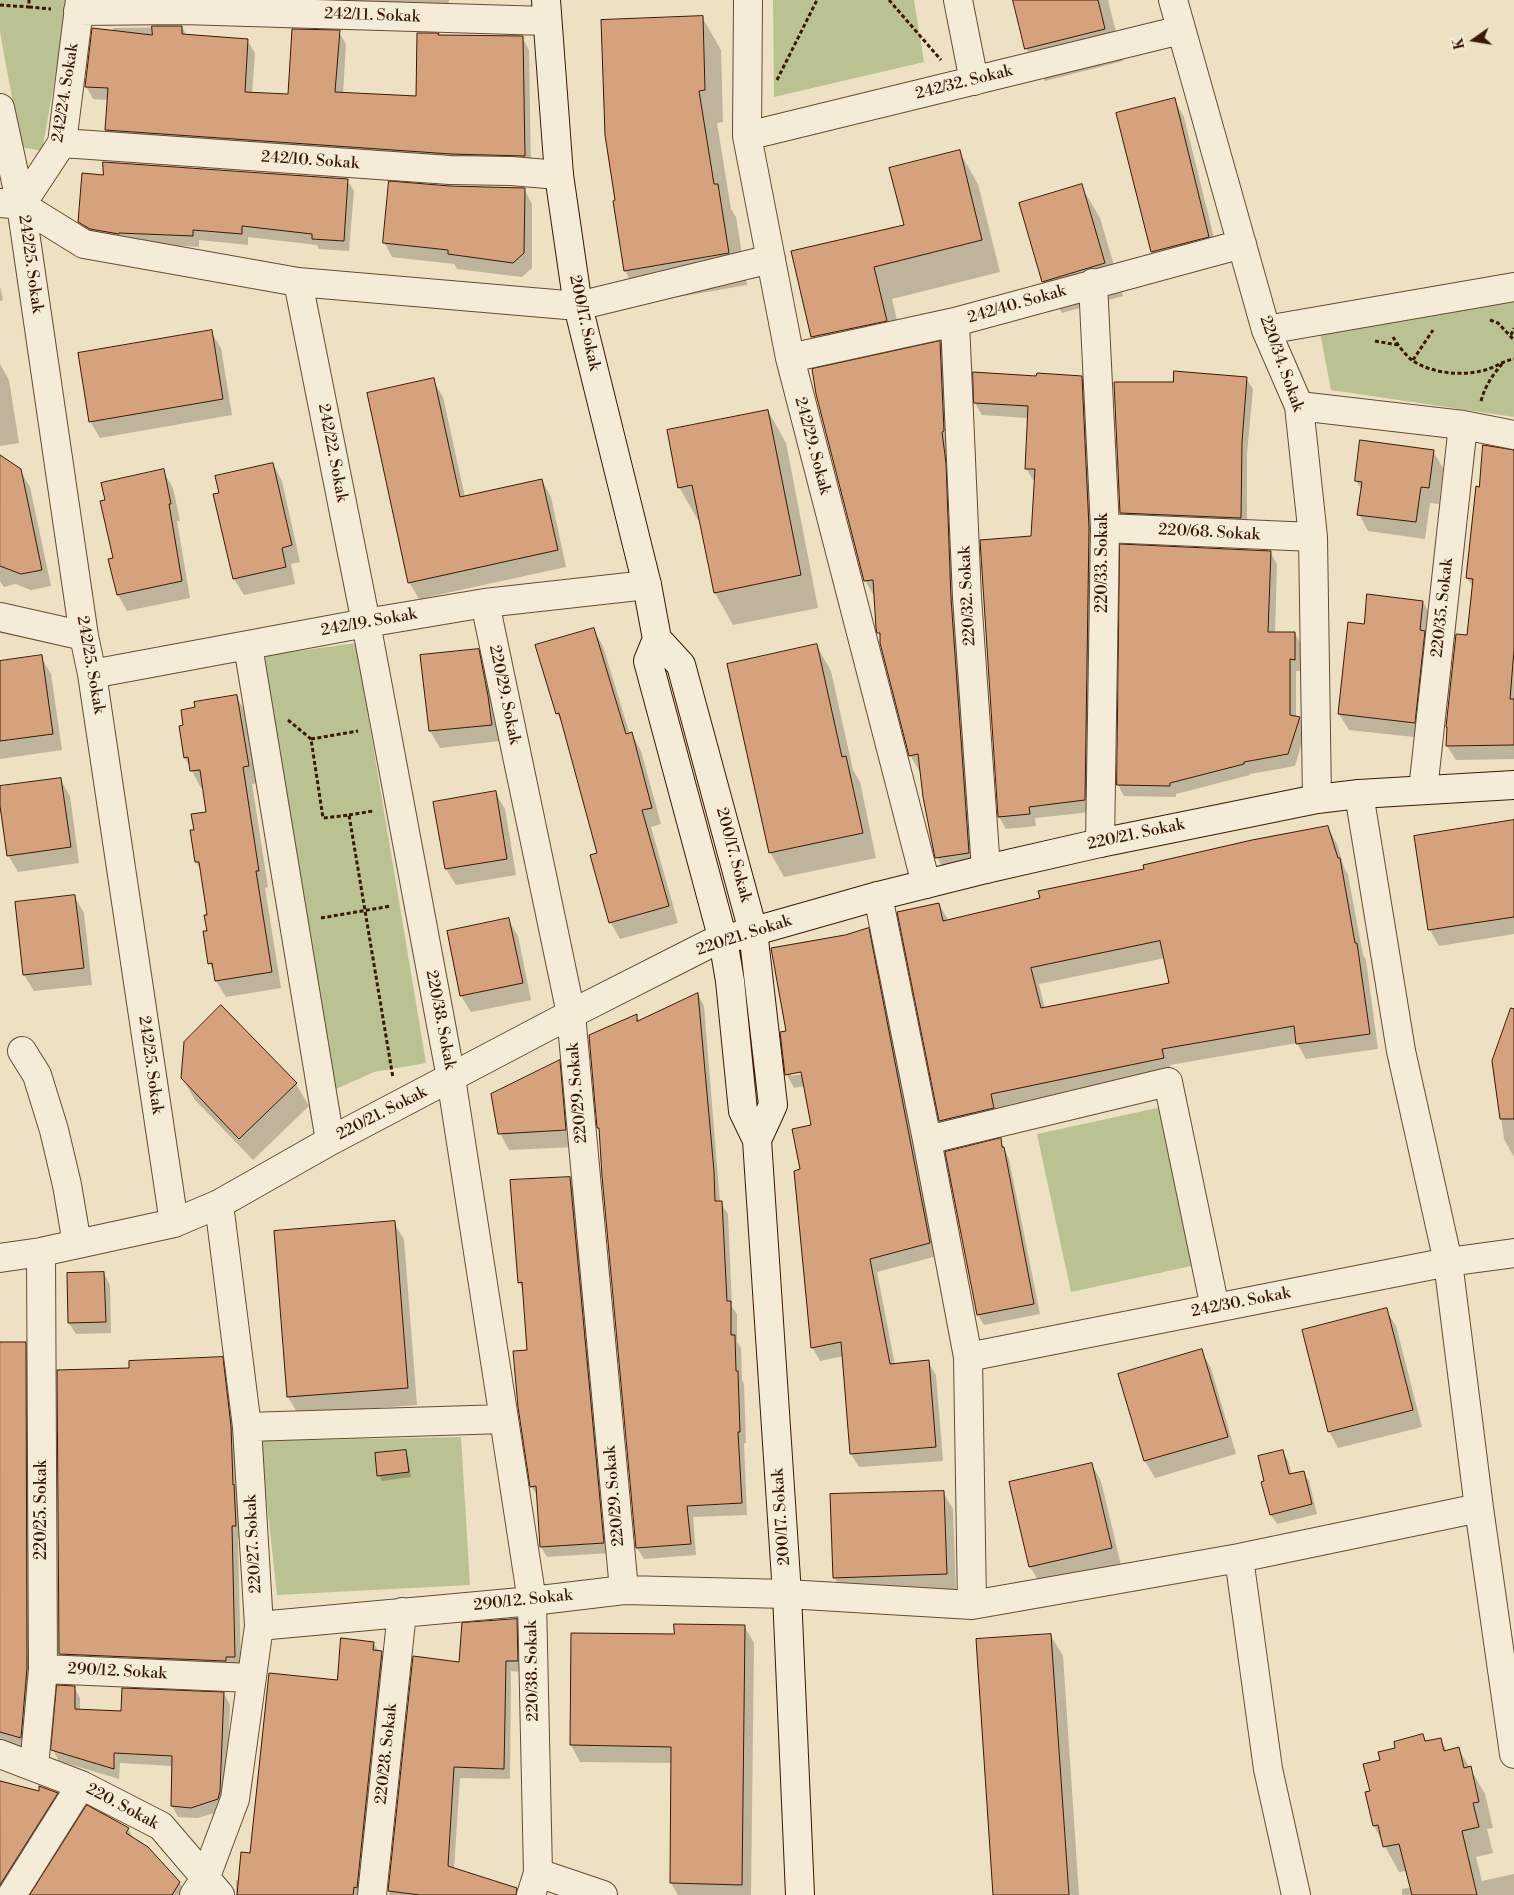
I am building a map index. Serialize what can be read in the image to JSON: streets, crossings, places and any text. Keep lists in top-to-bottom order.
{
  "streets": {
    "street": [
      "242/11. Sokak",
      "242/32. Sokak",
      "242/24. Sokak",
      "242/10. Sokak",
      "242/25. Sokak",
      "242/40. Sokak",
      "200/17. Sokak",
      "220/34. Sokak",
      "242/29. Sokak",
      "242/22. Sokak",
      "220/68. Sokak",
      "220/33. Sokak",
      "220/32. Sokak",
      "220/35. Sokak",
      "242/19. Sokak",
      "220/29. Sokak",
      "220/21. Sokak",
      "220/38. Sokak",
      "242/30. Sokak",
      "220/25. Sokak",
      "220/27. Sokak",
      "290/12. Sokak",
      "220/28. Sokak",
      "220. Sokak"
    ]
  },
  "crossings": [
    ["242/11. Sokak", "242/24. Sokak"],
    ["242/11. Sokak", "200/17. Sokak"],
    ["242/32. Sokak", "220/34. Sokak"],
    ["242/32. Sokak", "242/29. Sokak"],
    ["242/24. Sokak", "242/10. Sokak"],
    ["242/24. Sokak", "242/25. Sokak"],
    ["242/10. Sokak", "200/17. Sokak"],
    ["242/25. Sokak", "242/19. Sokak"],
    ["242/25. Sokak", "220/21. Sokak"],
    ["242/40. Sokak", "220/34. Sokak"],
    ["242/40. Sokak", "242/29. Sokak"],
    ["242/40. Sokak", "220/33. Sokak"],
    ["242/40. Sokak", "220/32. Sokak"],
    ["200/17. Sokak", "242/19. Sokak"],
    ["200/17. Sokak", "220/21. Sokak"],
    ["200/17. Sokak", "290/12. Sokak"],
    ["220/34. Sokak", "220/68. Sokak"],
    ["220/34. Sokak", "220/21. Sokak"],
    ["242/29. Sokak", "220/21. Sokak"],
    ["242/22. Sokak", "242/19. Sokak"],
    ["242/22. Sokak", "220/38. Sokak"],
    ["220/68. Sokak", "220/33. Sokak"],
    ["220/33. Sokak", "220/21. Sokak"],
    ["220/32. Sokak", "220/21. Sokak"],
    ["220/35. Sokak", "220/21. Sokak"],
    ["242/19. Sokak", "220/29. Sokak"],
    ["242/19. Sokak", "220/38. Sokak"],
    ["220/29. Sokak", "220/21. Sokak"],
    ["220/29. Sokak", "290/12. Sokak"],
    ["220/21. Sokak", "220/38. Sokak"],
    ["220/21. Sokak", "220/25. Sokak"],
    ["220/21. Sokak", "220/27. Sokak"],
    ["220/38. Sokak", "290/12. Sokak"],
    ["220/25. Sokak", "290/12. Sokak"],
    ["220/25. Sokak", "220. Sokak"],
    ["220/27. Sokak", "290/12. Sokak"],
    ["220/27. Sokak", "220. Sokak"],
    ["290/12. Sokak", "220/28. Sokak"]
  ],
  "north": "left"
}
